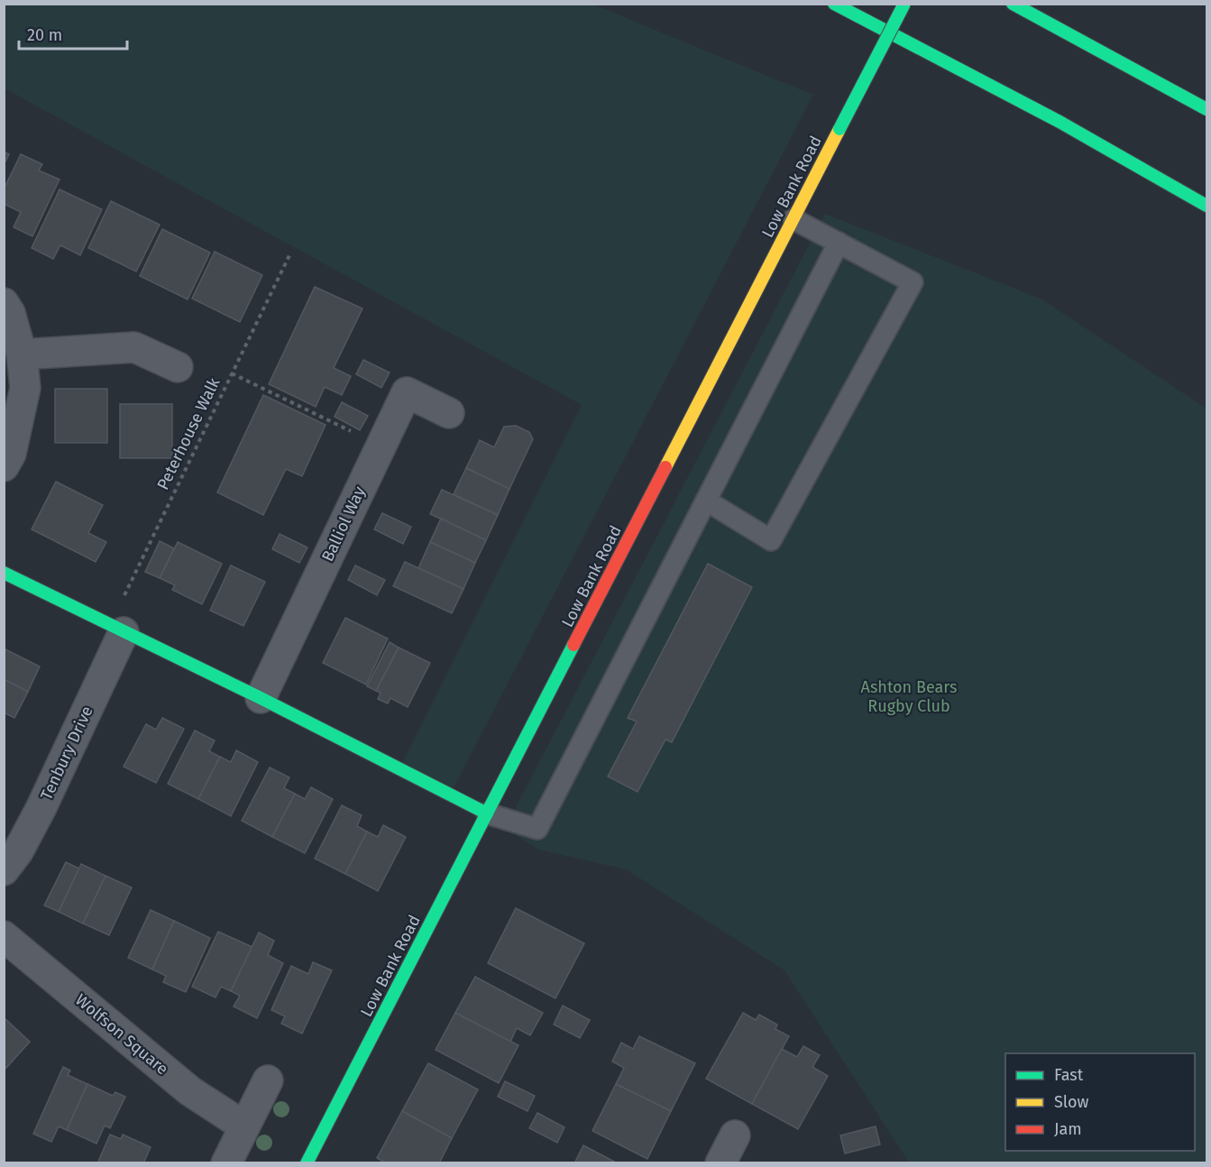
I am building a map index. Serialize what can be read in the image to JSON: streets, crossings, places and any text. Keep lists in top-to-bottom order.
{
  "streets": {
    "main road": ["Low Bank Road"],
    "street": ["Balliol Way", "Tenbury Drive", "Wolfson Square"],
    "path": ["Peterhouse Walk"]
  },
  "crossings": [
    ["Peterhouse Walk", "Tenbury Drive"]
  ],
  "parks": ["Ashton Bears Rugby Club"],
  "legend": ["Fast", "Slow", "Jam"],
  "scale_bar": "20 m"
}
